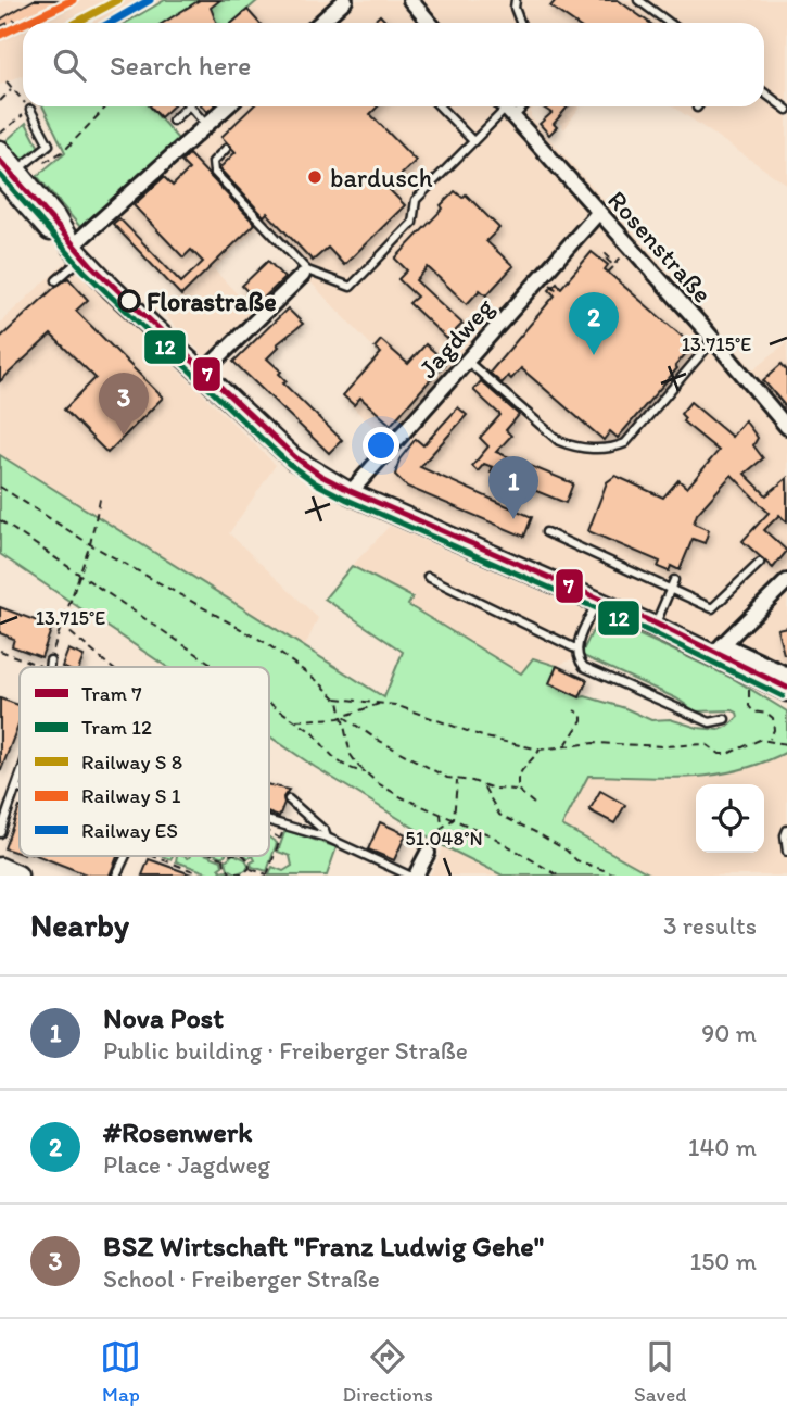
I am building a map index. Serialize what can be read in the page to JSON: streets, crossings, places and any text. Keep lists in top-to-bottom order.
{
  "streets": {
    "street": ["Rosenstraße", "Jagdweg"]
  },
  "crossings": [
    ["Rosenstraße", "Jagdweg"]
  ],
  "places": ["bardusch", "Florastraße"],
  "lines": ["rail line ES", "tram line 7", "tram line 12"],
  "legend": [
    "Tram 7",
    "Tram 12",
    "Railway S 8",
    "Railway S 1",
    "Railway ES"
  ],
  "page": {
    "search": "Search here",
    "pins": ["2", "3", "1"],
    "heading": ["Nearby", "3 results"],
    "list": [
      {
        "mark": "1",
        "name": "Nova Post",
        "note": "Public building · Freiberger Straße",
        "value": "90 m"
      },
      {
        "mark": "2",
        "name": "#Rosenwerk",
        "note": "Place · Jagdweg",
        "value": "140 m"
      },
      {
        "mark": "3",
        "name": "BSZ Wirtschaft \"Franz Ludwig Gehe\"",
        "note": "School · Freiberger Straße",
        "value": "150 m"
      }
    ],
    "nav": ["Map", "Directions", "Saved"]
  },
  "coordinates": ["13.715°E", "51.048°N"]
}
